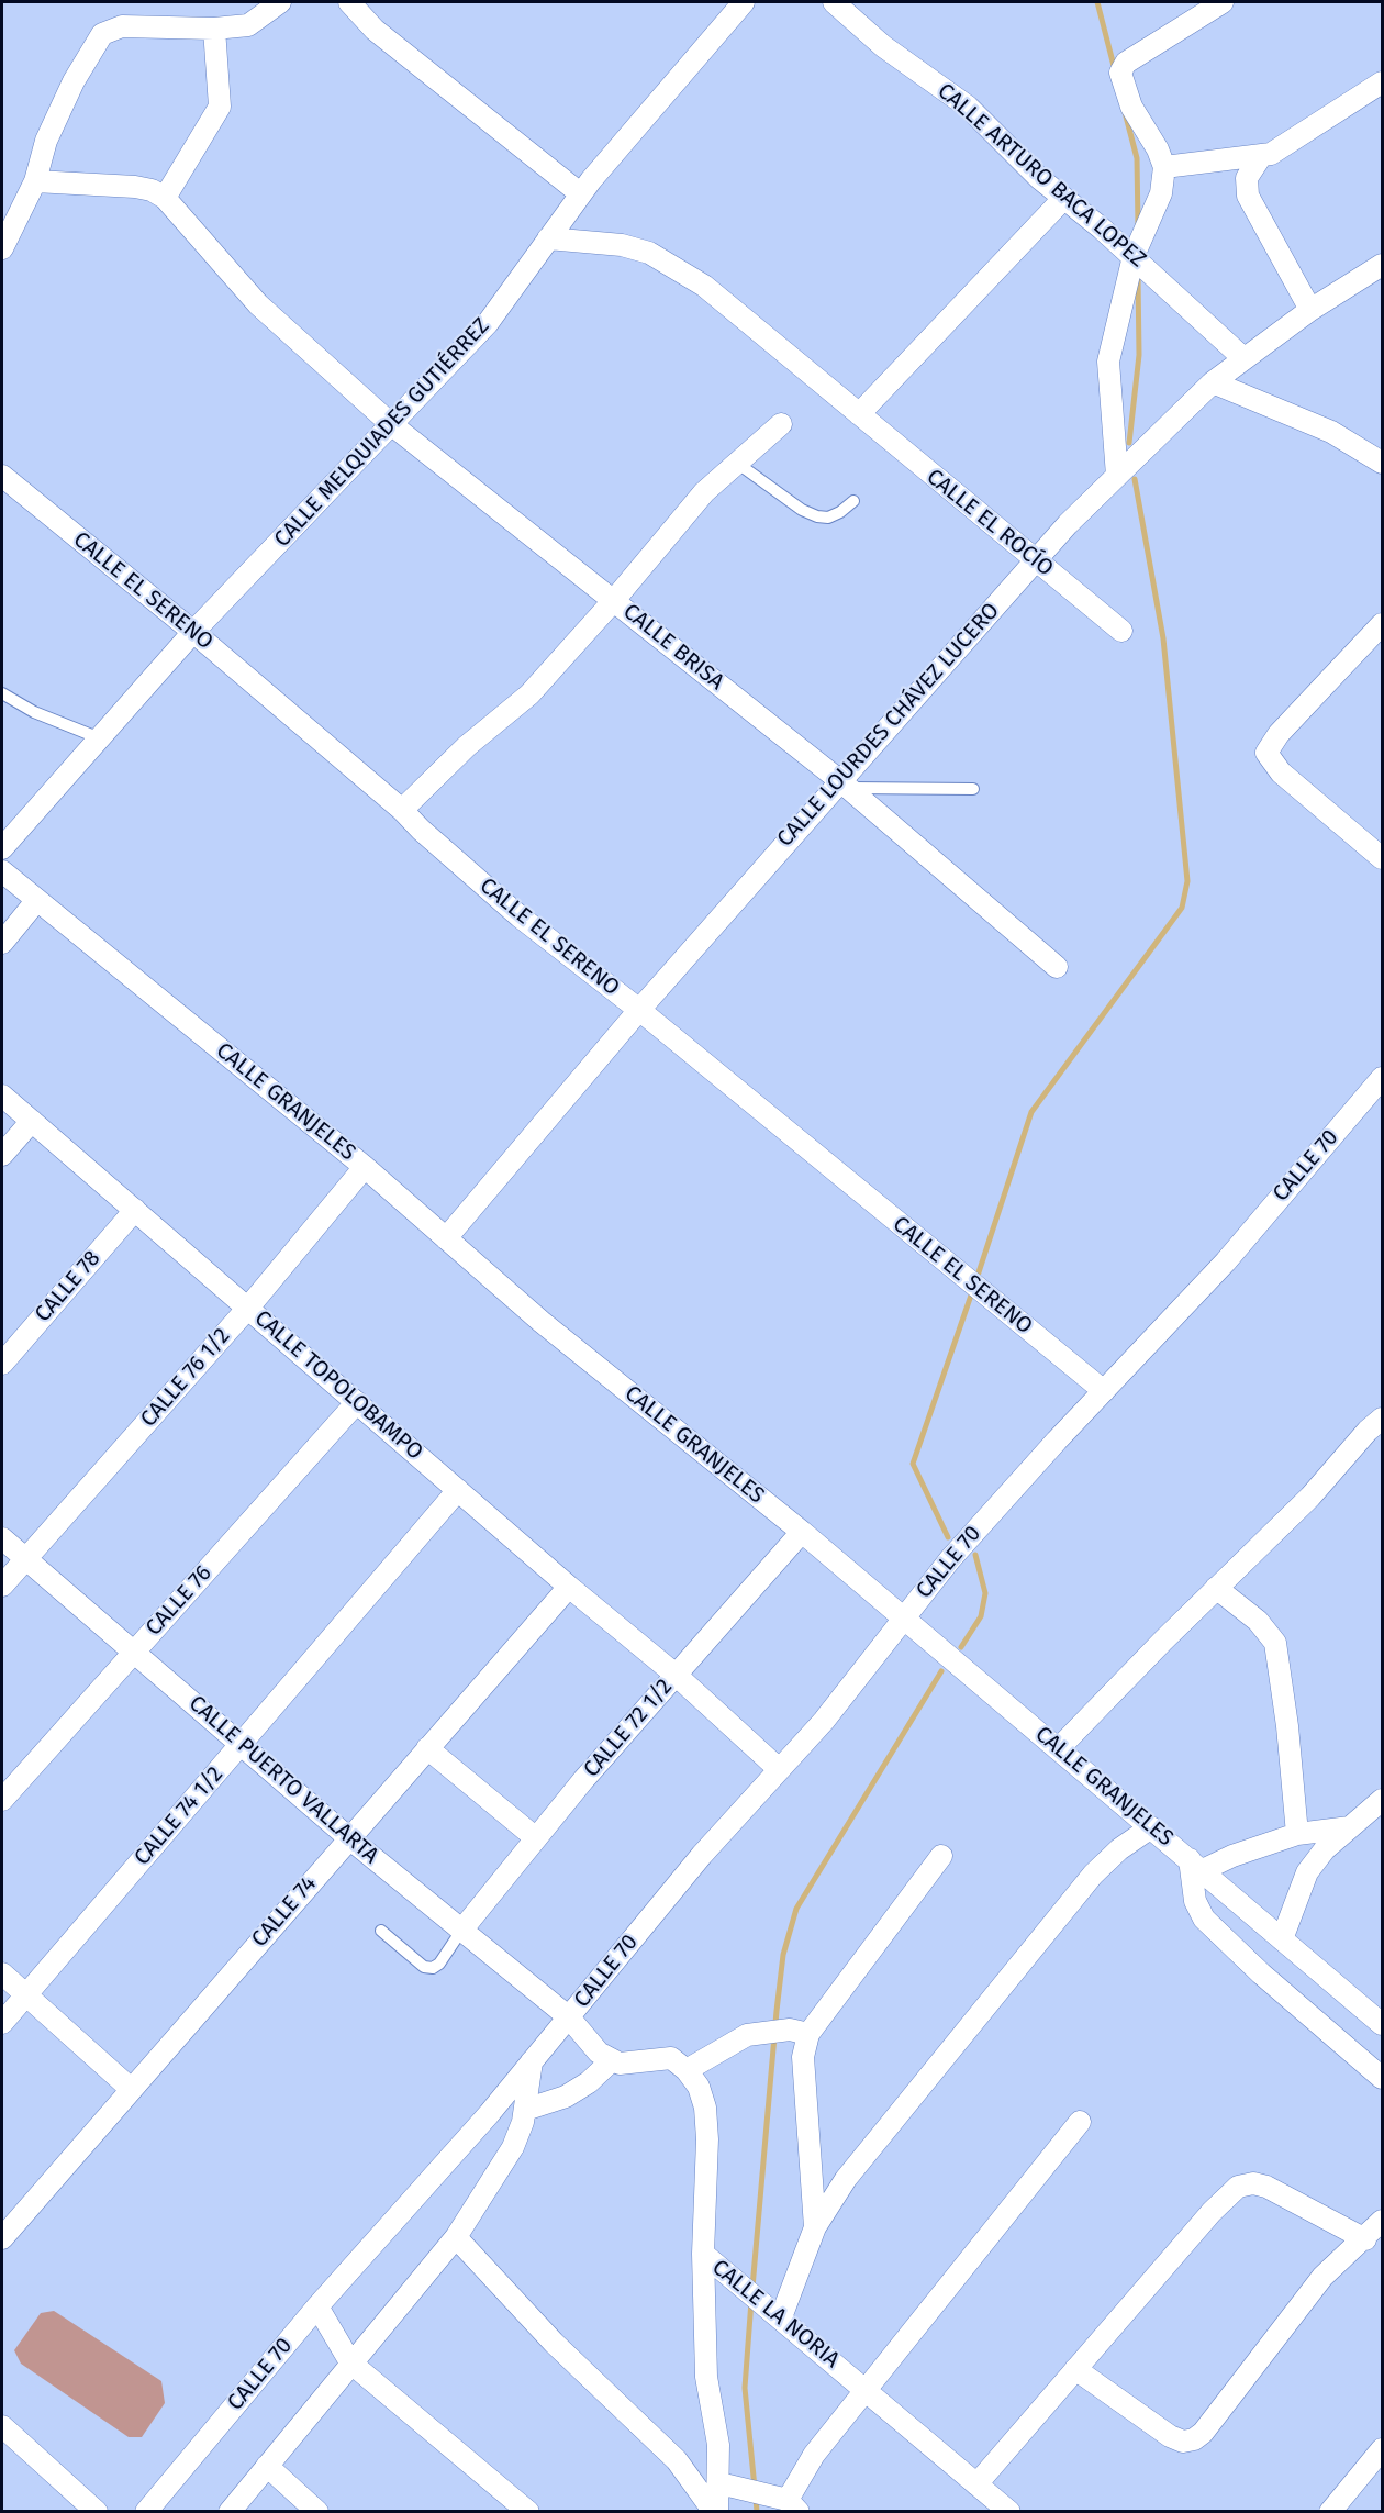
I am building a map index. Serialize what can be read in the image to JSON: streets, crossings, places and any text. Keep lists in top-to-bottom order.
{
  "streets": {
    "street": [
      "CALLE ARTURO BACA LOPEZ",
      "CALLE MELQUIADES GUTIÉRREZ",
      "CALLE EL ROCÍO",
      "CALLE EL SERENO",
      "CALLE BRISA",
      "CALLE LOURDES CHÁVEZ LUCERO",
      "CALLE GRANJELES",
      "CALLE 70",
      "CALLE 78",
      "CALLE 76 1/2",
      "CALLE TOPOLOBAMPO",
      "CALLE 76",
      "CALLE 72 1/2",
      "CALLE PUERTO VALLARTA",
      "CALLE 74 1/2",
      "CALLE 74",
      "CALLE LA NORIA"
    ]
  },
  "crossings": [
    ["CALLE ARTURO BACA LOPEZ", "CALLE LOURDES CHÁVEZ LUCERO"],
    ["CALLE MELQUIADES GUTIÉRREZ", "CALLE EL ROCÍO"],
    ["CALLE MELQUIADES GUTIÉRREZ", "CALLE EL SERENO"],
    ["CALLE MELQUIADES GUTIÉRREZ", "CALLE BRISA"],
    ["CALLE EL ROCÍO", "CALLE LOURDES CHÁVEZ LUCERO"],
    ["CALLE EL SERENO", "CALLE LOURDES CHÁVEZ LUCERO"],
    ["CALLE EL SERENO", "CALLE 70"],
    ["CALLE BRISA", "CALLE LOURDES CHÁVEZ LUCERO"],
    ["CALLE LOURDES CHÁVEZ LUCERO", "CALLE GRANJELES"],
    ["CALLE GRANJELES", "CALLE 70"],
    ["CALLE GRANJELES", "CALLE 76 1/2"],
    ["CALLE GRANJELES", "CALLE 72 1/2"],
    ["CALLE 70", "CALLE TOPOLOBAMPO"],
    ["CALLE 70", "CALLE PUERTO VALLARTA"],
    ["CALLE 78", "CALLE TOPOLOBAMPO"],
    ["CALLE 76 1/2", "CALLE TOPOLOBAMPO"],
    ["CALLE 76 1/2", "CALLE PUERTO VALLARTA"],
    ["CALLE TOPOLOBAMPO", "CALLE 76"],
    ["CALLE TOPOLOBAMPO", "CALLE 72 1/2"],
    ["CALLE TOPOLOBAMPO", "CALLE 74 1/2"],
    ["CALLE TOPOLOBAMPO", "CALLE 74"],
    ["CALLE 76", "CALLE PUERTO VALLARTA"],
    ["CALLE 72 1/2", "CALLE PUERTO VALLARTA"],
    ["CALLE PUERTO VALLARTA", "CALLE 74 1/2"],
    ["CALLE PUERTO VALLARTA", "CALLE 74"]
  ]
}
